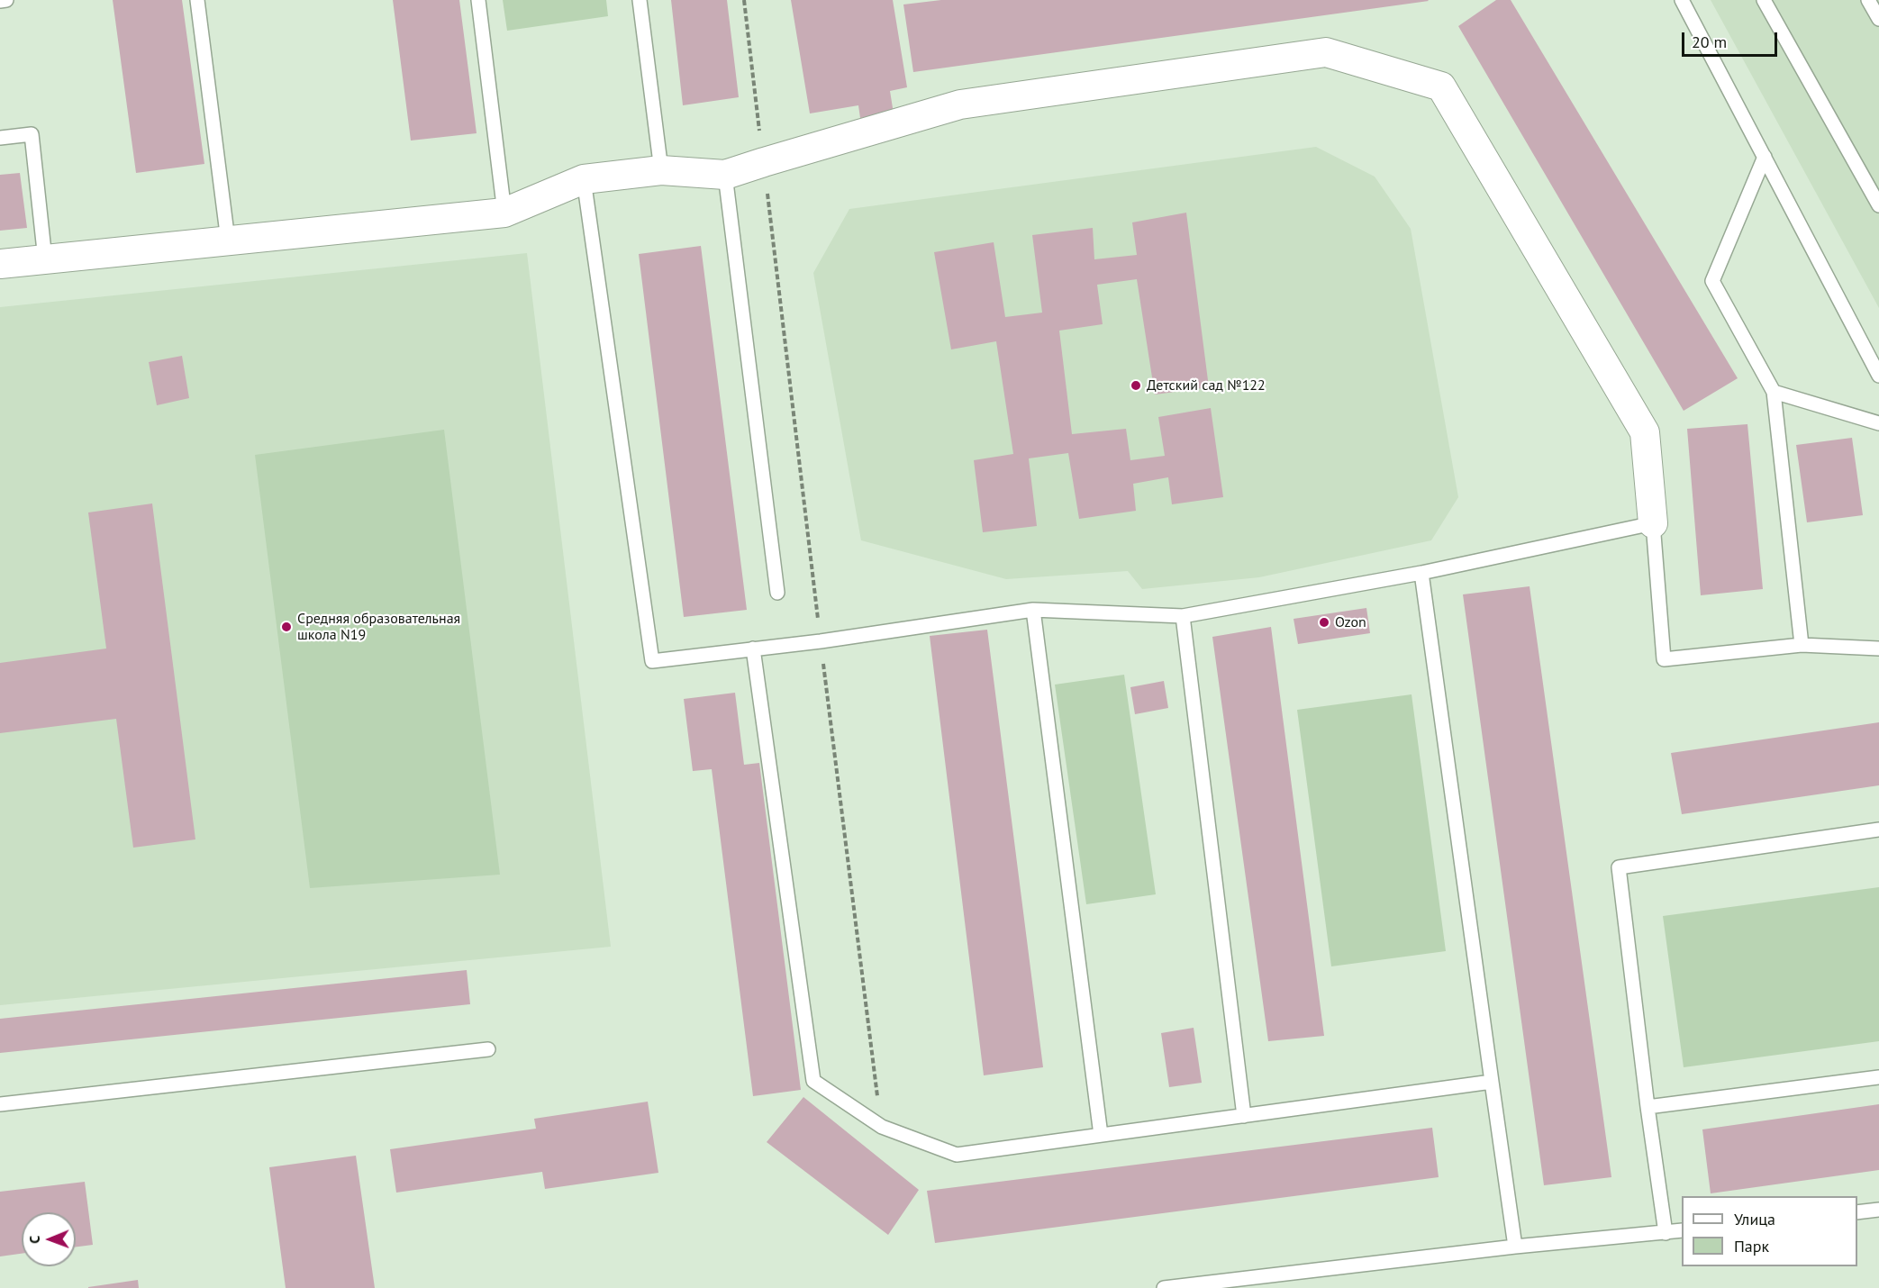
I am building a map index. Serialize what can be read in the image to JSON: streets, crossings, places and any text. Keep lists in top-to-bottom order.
{
  "places": ["Детский сад №122", "Ozon", "Средняя образовательная школа N19"],
  "legend": ["Улица", "Парк"],
  "scale_bar": "20 m",
  "north": "left"
}
